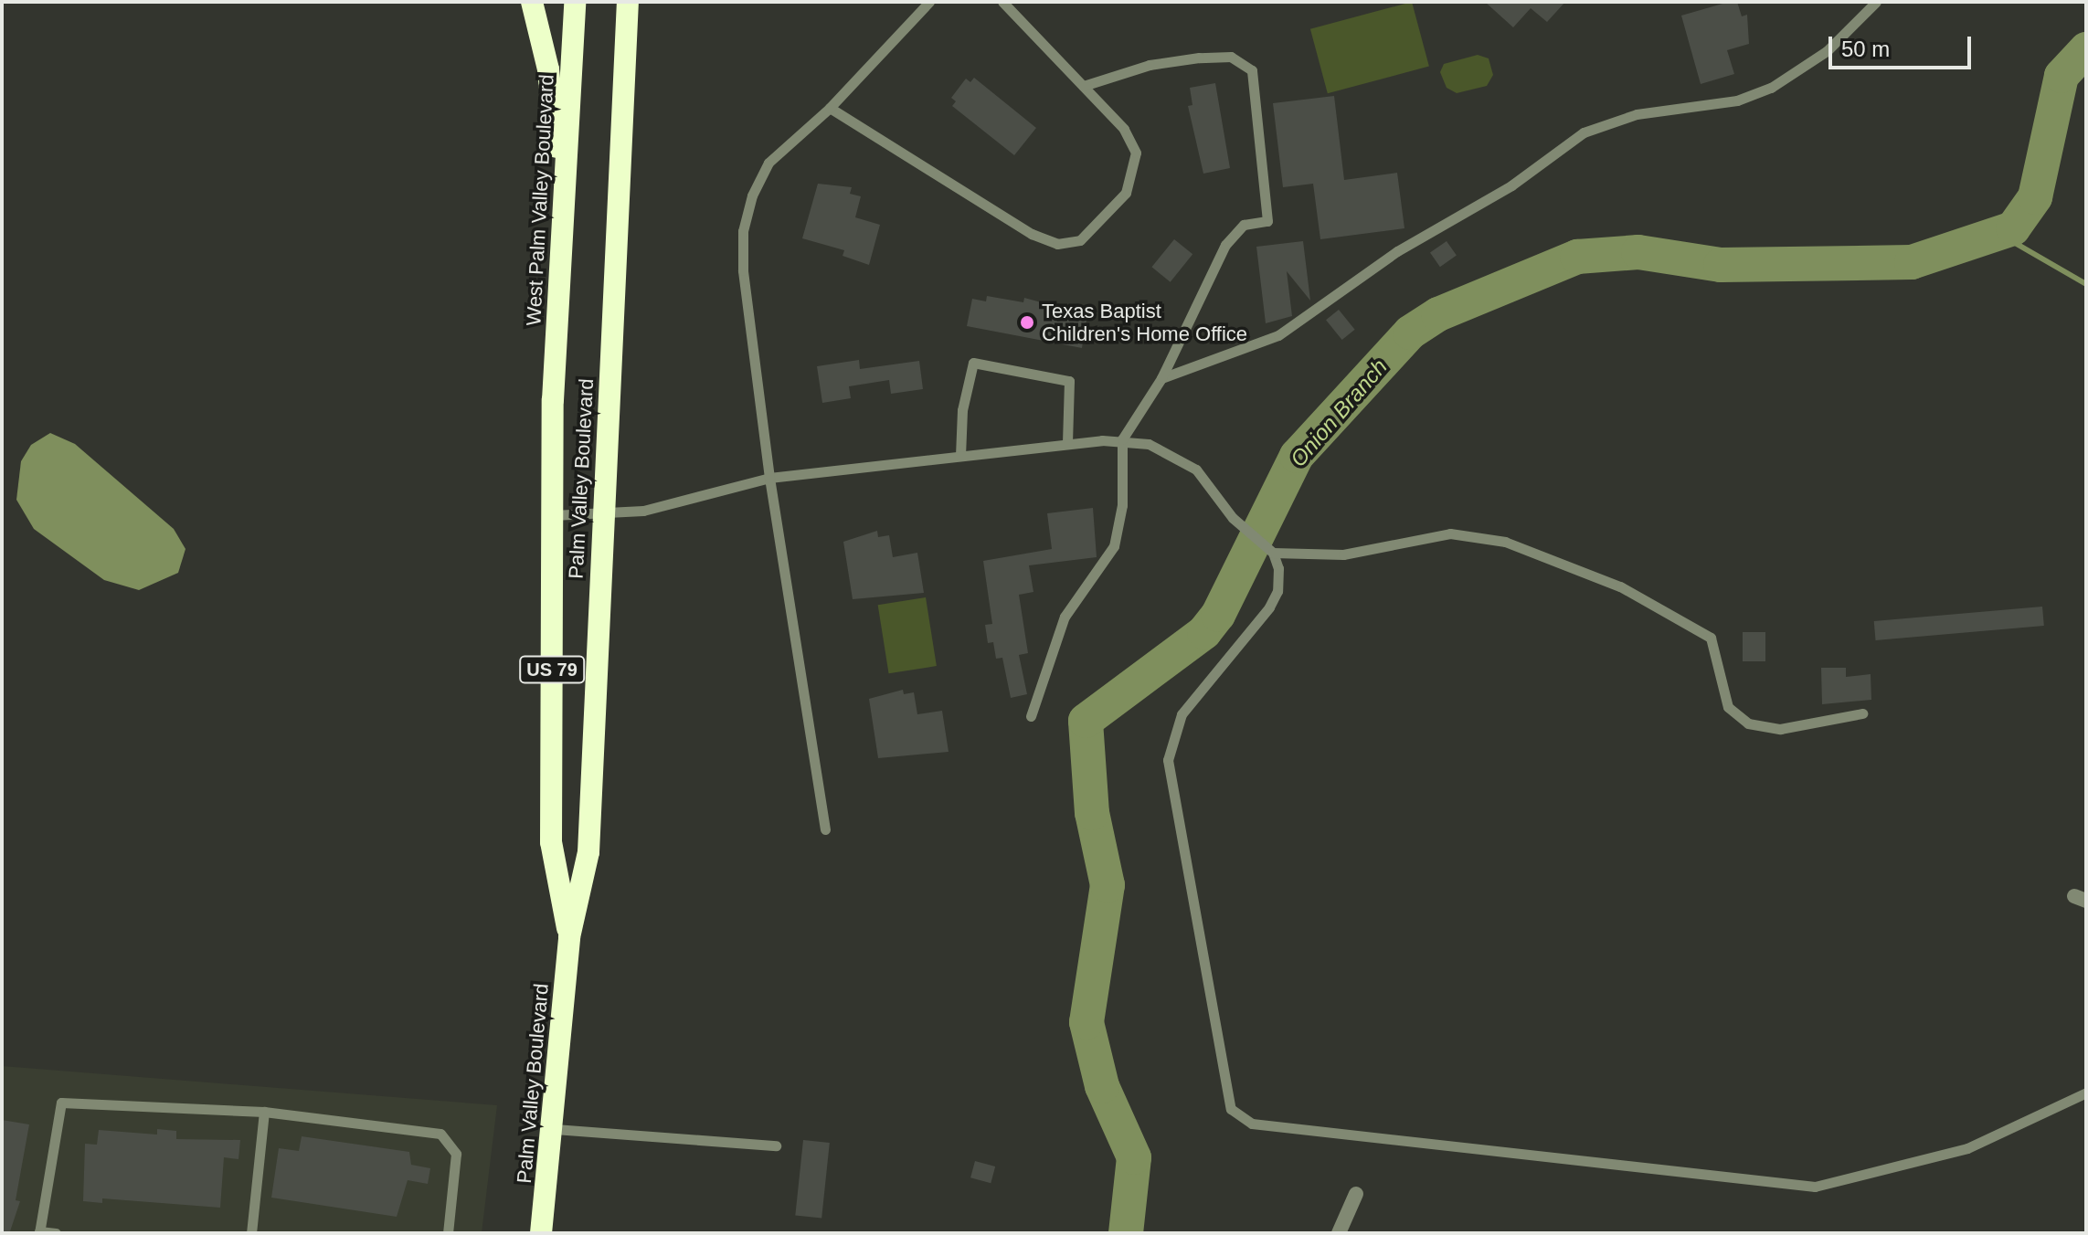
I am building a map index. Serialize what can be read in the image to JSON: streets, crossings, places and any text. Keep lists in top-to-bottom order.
{
  "streets": {
    "highway": ["West Palm Valley Boulevard", "Palm Valley Boulevard", "US 79"]
  },
  "crossings": [
    ["West Palm Valley Boulevard", "Palm Valley Boulevard"]
  ],
  "water": ["Onion Branch"],
  "places": ["Texas Baptist Children's Home Office"],
  "scale_bar": "50 m"
}
